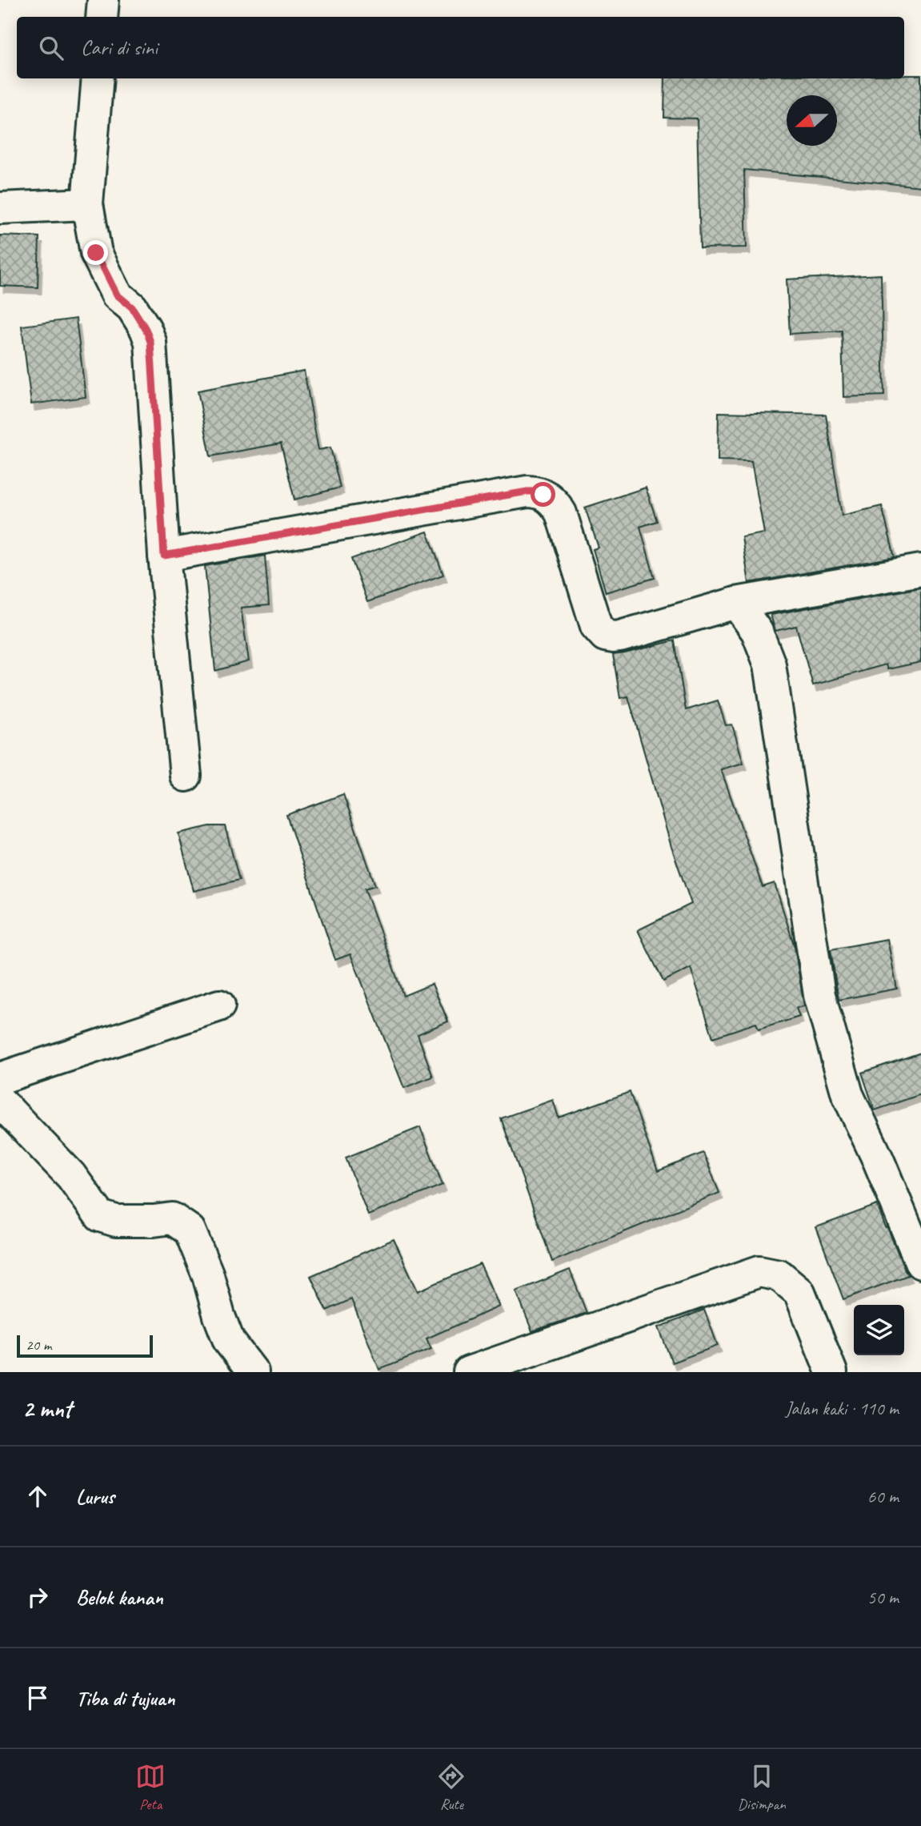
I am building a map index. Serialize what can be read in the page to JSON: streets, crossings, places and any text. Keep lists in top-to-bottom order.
{
  "scale_bar": "20 m",
  "north": "left",
  "page": {
    "search": "Cari di sini",
    "scale": "20 m",
    "heading": ["2 mnt", "Jalan kaki · 110 m"],
    "list": [
      ["Lurus", "60 m"],
      ["Belok kanan", "50 m"],
      "Tiba di tujuan"
    ],
    "nav": ["Peta", "Rute", "Disimpan"]
  }
}
